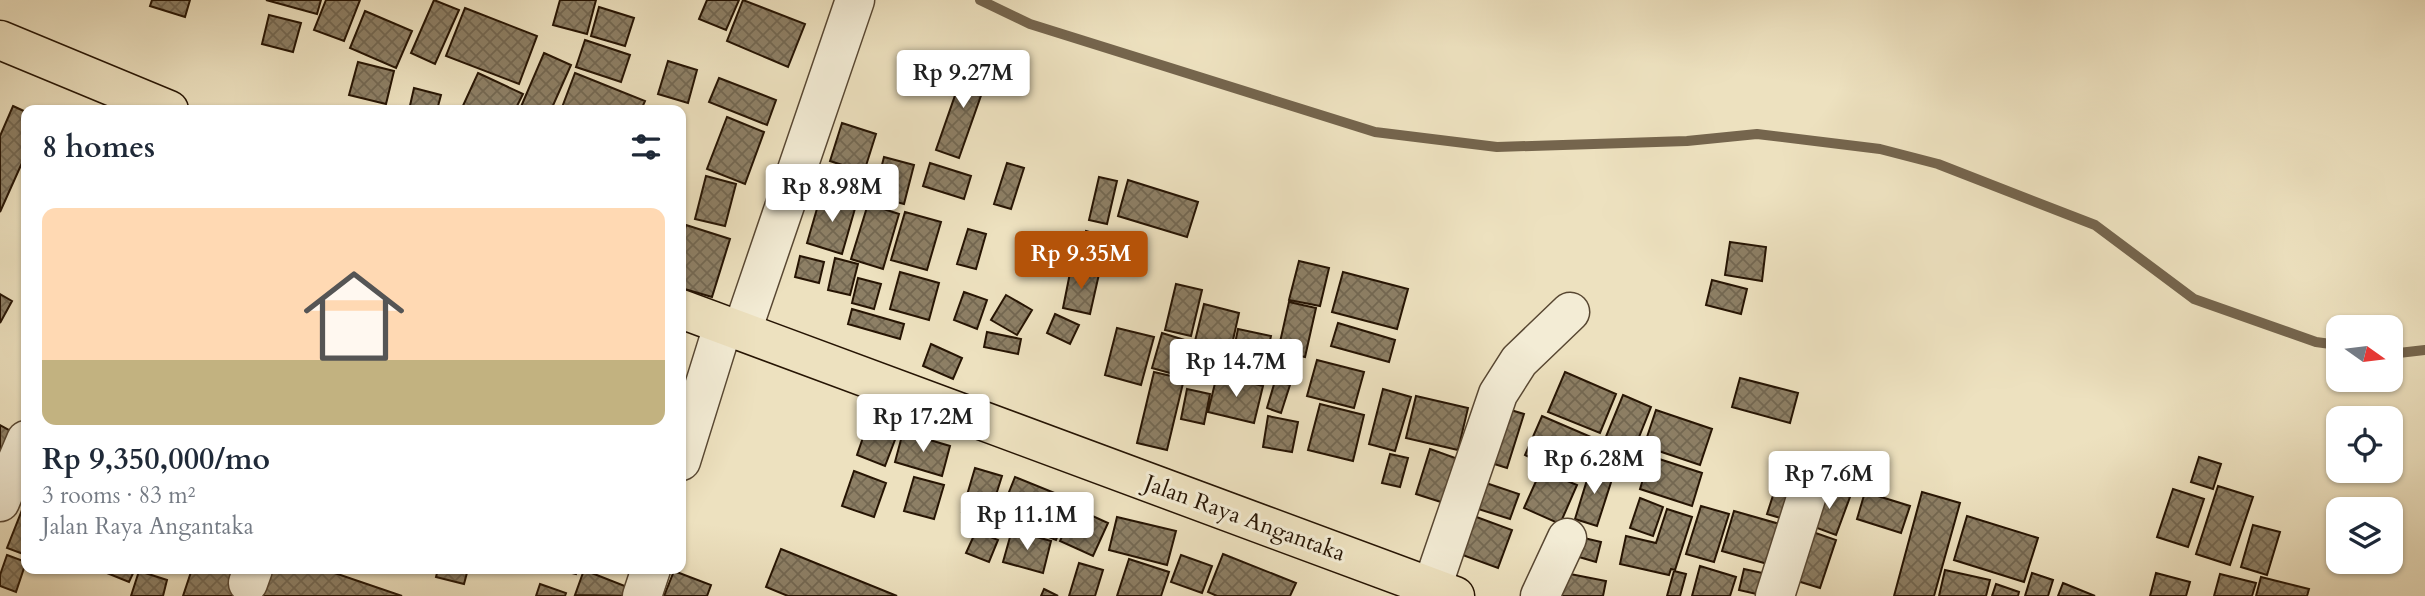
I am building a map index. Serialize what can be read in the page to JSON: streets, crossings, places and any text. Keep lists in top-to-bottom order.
{
  "streets": {
    "main road": ["Jalan Raya Angantaka"]
  },
  "north": "right",
  "page": {
    "price": [
      "Rp 9.27M",
      "Rp 8.98M",
      "Rp 9.35M",
      "Rp 14.7M",
      "Rp 17.2M",
      "Rp 6.28M",
      "Rp 7.6M",
      "Rp 11.1M"
    ],
    "heading": "8 homes",
    "list": [
      {
        "name": "Rp 9,350,000/mo",
        "note": "3 rooms · 83 m² · Jalan Raya Angantaka"
      }
    ]
  }
}
